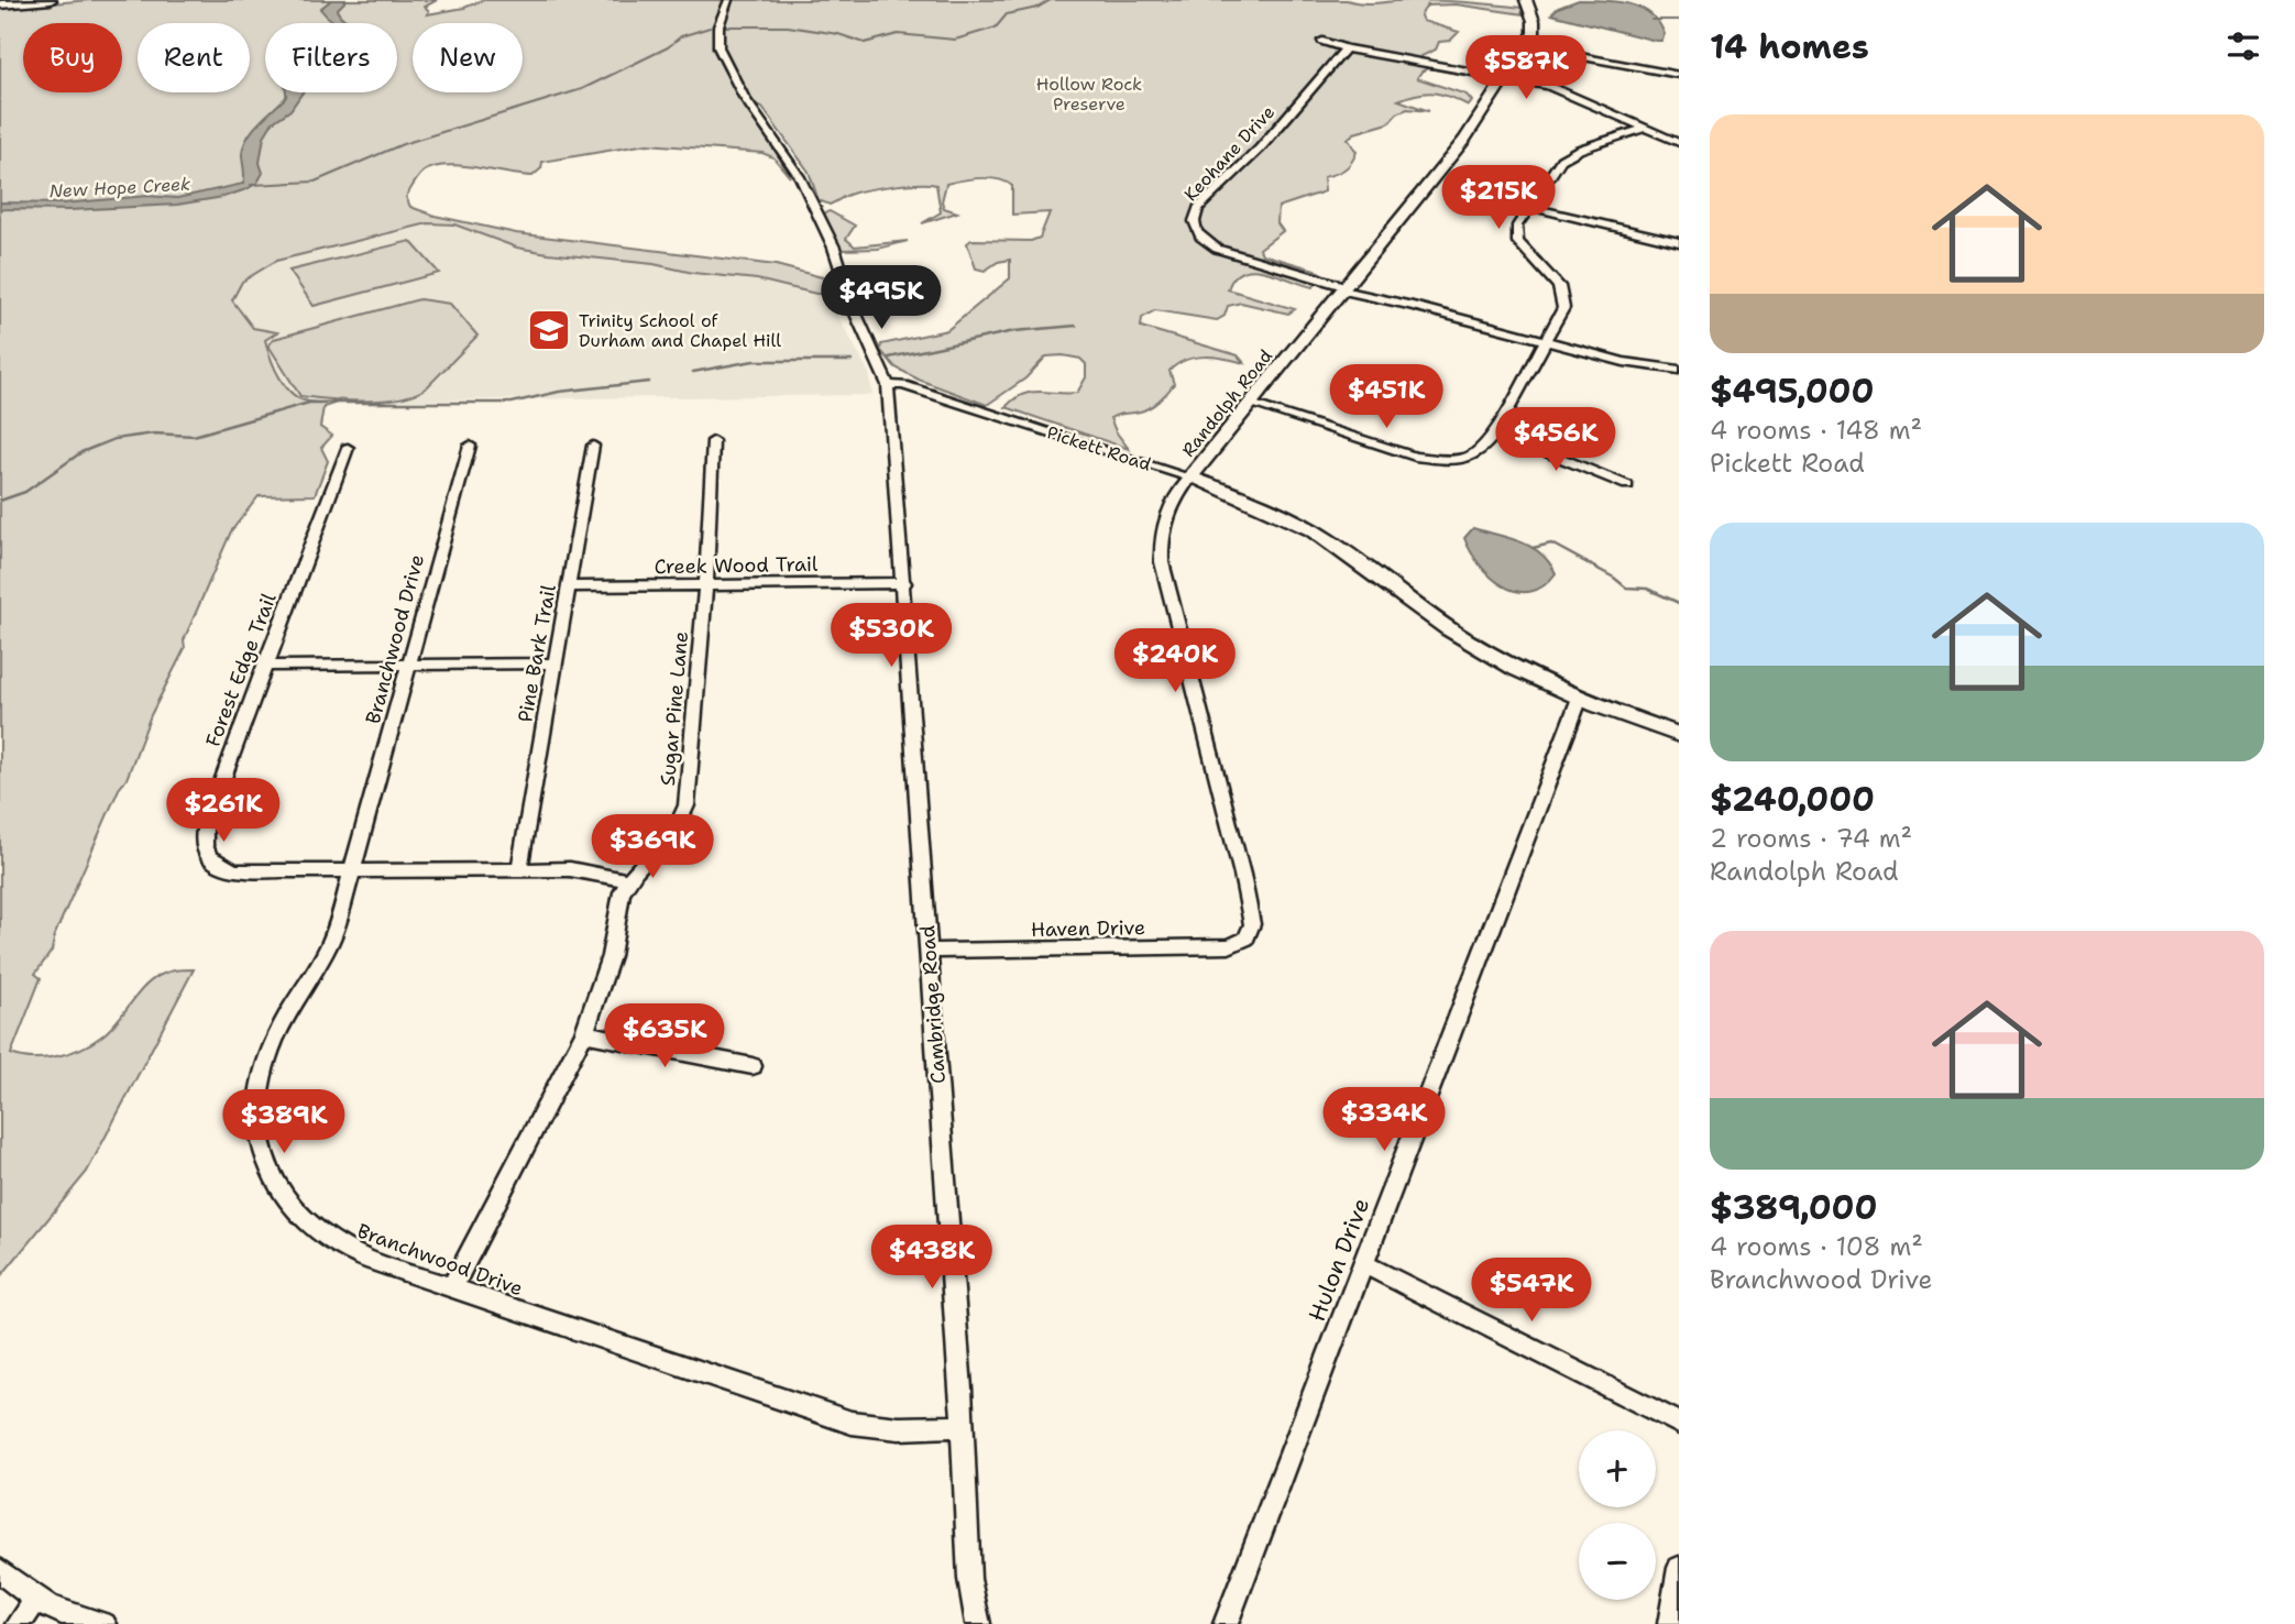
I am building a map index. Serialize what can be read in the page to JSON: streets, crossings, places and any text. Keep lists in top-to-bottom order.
{
  "streets": {
    "street": [
      "Keohane Drive",
      "Randolph Road",
      "Pickett Road",
      "Creek Wood Trail",
      "Branchwood Drive",
      "Pine Bark Trail",
      "Forest Edge Trail",
      "Sugar Pine Lane",
      "Haven Drive",
      "Cambridge Road",
      "Hulon Drive"
    ]
  },
  "crossings": [
    ["Keohane Drive", "Randolph Road"],
    ["Randolph Road", "Pickett Road"],
    ["Randolph Road", "Haven Drive"],
    ["Pickett Road", "Cambridge Road"],
    ["Pickett Road", "Hulon Drive"],
    ["Creek Wood Trail", "Pine Bark Trail"],
    ["Creek Wood Trail", "Sugar Pine Lane"],
    ["Creek Wood Trail", "Cambridge Road"],
    ["Branchwood Drive", "Forest Edge Trail"],
    ["Branchwood Drive", "Sugar Pine Lane"],
    ["Branchwood Drive", "Cambridge Road"],
    ["Pine Bark Trail", "Forest Edge Trail"],
    ["Forest Edge Trail", "Sugar Pine Lane"],
    ["Haven Drive", "Cambridge Road"]
  ],
  "water": ["New Hope Creek"],
  "parks": ["Hollow Rock Preserve"],
  "places": {
    "school or university": ["Trinity School of Durham and Chapel Hill"]
  },
  "page": {
    "heading": "14 homes",
    "chip": [
      "Buy",
      "Rent",
      "Filters",
      "New"
    ],
    "price": [
      "$587K",
      "$215K",
      "$495K",
      "$451K",
      "$456K",
      "$530K",
      "$240K",
      "$261K",
      "$369K",
      "$635K",
      "$334K",
      "$389K",
      "$438K",
      "$547K"
    ],
    "list": [
      {
        "name": "$495,000",
        "note": "4 rooms · 148 m² · Pickett Road"
      },
      {
        "name": "$240,000",
        "note": "2 rooms · 74 m² · Randolph Road"
      },
      {
        "name": "$389,000",
        "note": "4 rooms · 108 m² · Branchwood Drive"
      }
    ],
    "map_buttons": ["+", "−"]
  }
}
